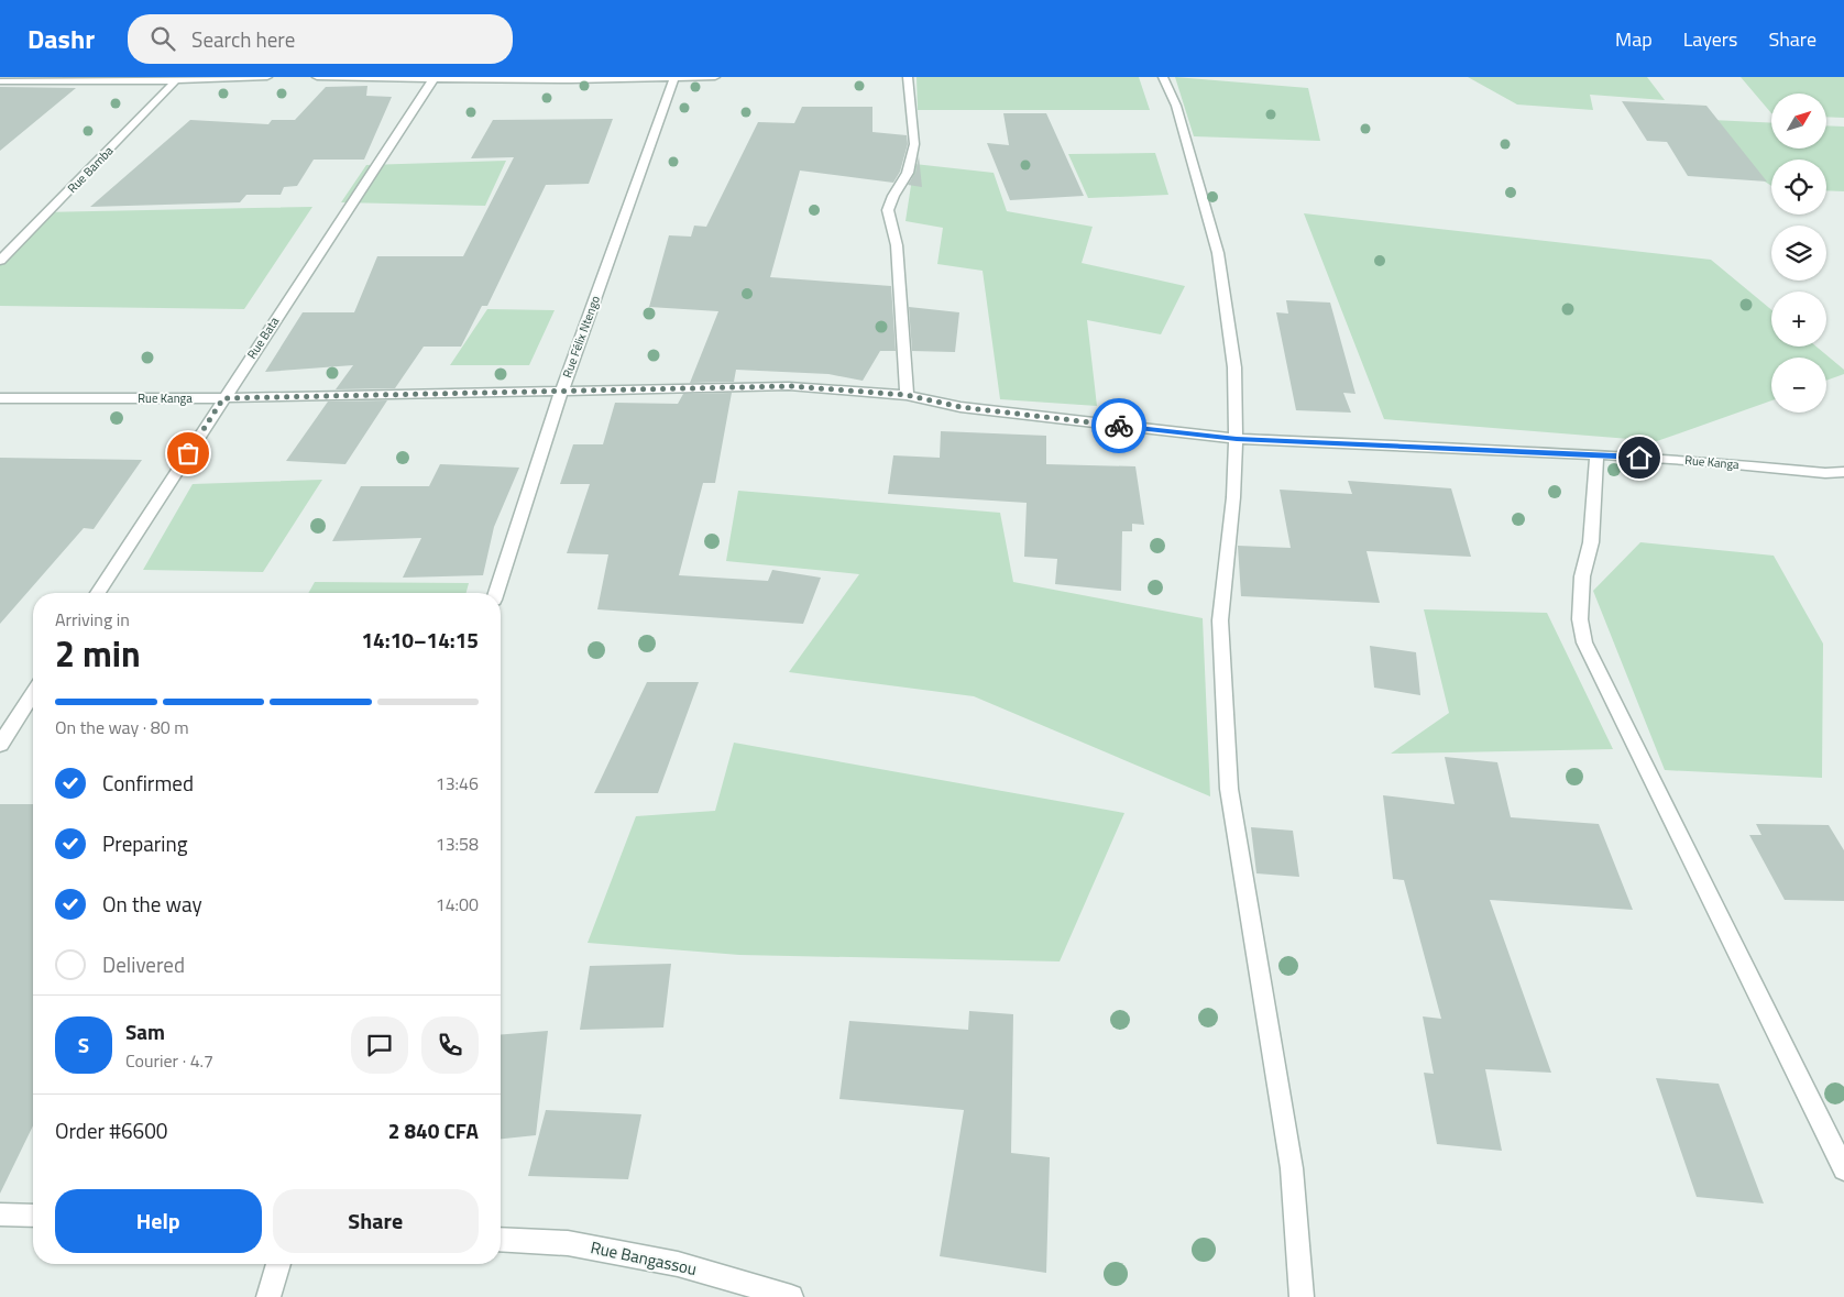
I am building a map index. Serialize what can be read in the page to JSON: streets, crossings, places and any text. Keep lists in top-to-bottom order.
{
  "streets": {
    "street": [
      "Rue Bamba",
      "Rue Félix Ntengo",
      "Rue Bata",
      "Rue Kanga",
      "Rue Bangassou"
    ]
  },
  "crossings": [
    ["Rue Félix Ntengo", "Rue Kanga"],
    ["Rue Bata", "Rue Kanga"]
  ],
  "north": "top right",
  "page": {
    "header": "Dashr",
    "search": "Search here",
    "nav": ["Map", "Layers", "Share"],
    "map_buttons": ["+", "−"],
    "heading": ["2 min", "Arriving in", "14:10–14:15"],
    "panel": [
      "Sam",
      "Courier · 4.7",
      "Order #6600",
      "2 840 CFA"
    ],
    "bar": "On the way · 80 m",
    "list": [
      ["Confirmed", "13:46"],
      ["Preparing", "13:58"],
      ["On the way", "14:00"],
      "Delivered"
    ],
    "round": "S",
    "buttons": ["Help", "Share"]
  }
}
